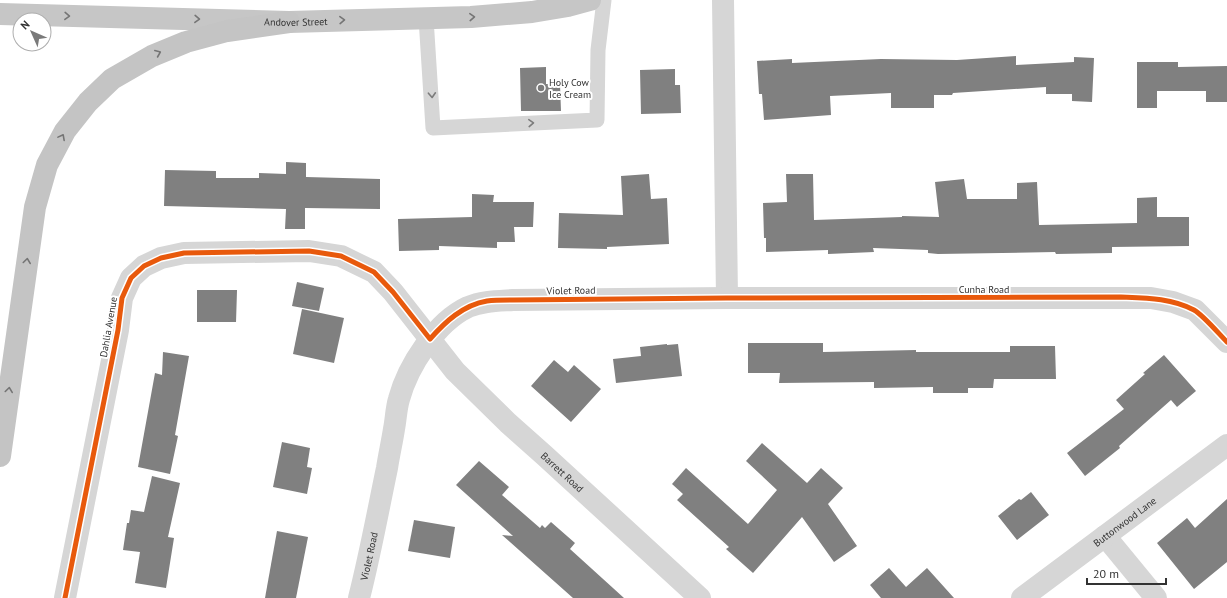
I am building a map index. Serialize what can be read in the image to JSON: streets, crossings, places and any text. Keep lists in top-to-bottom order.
{
  "streets": {
    "highway": ["Andover Street"],
    "street": [
      "Cunha Road",
      "Violet Road",
      "Dahlia Avenue",
      "Barrett Road",
      "Buttonwood Lane"
    ]
  },
  "crossings": [
    ["Cunha Road", "Violet Road"],
    ["Violet Road", "Dahlia Avenue"],
    ["Violet Road", "Barrett Road"],
    ["Dahlia Avenue", "Barrett Road"]
  ],
  "one_way": ["Andover Street"],
  "places": ["Holy Cow Ice Cream"],
  "scale_bar": "20 m",
  "north": "top left"
}
